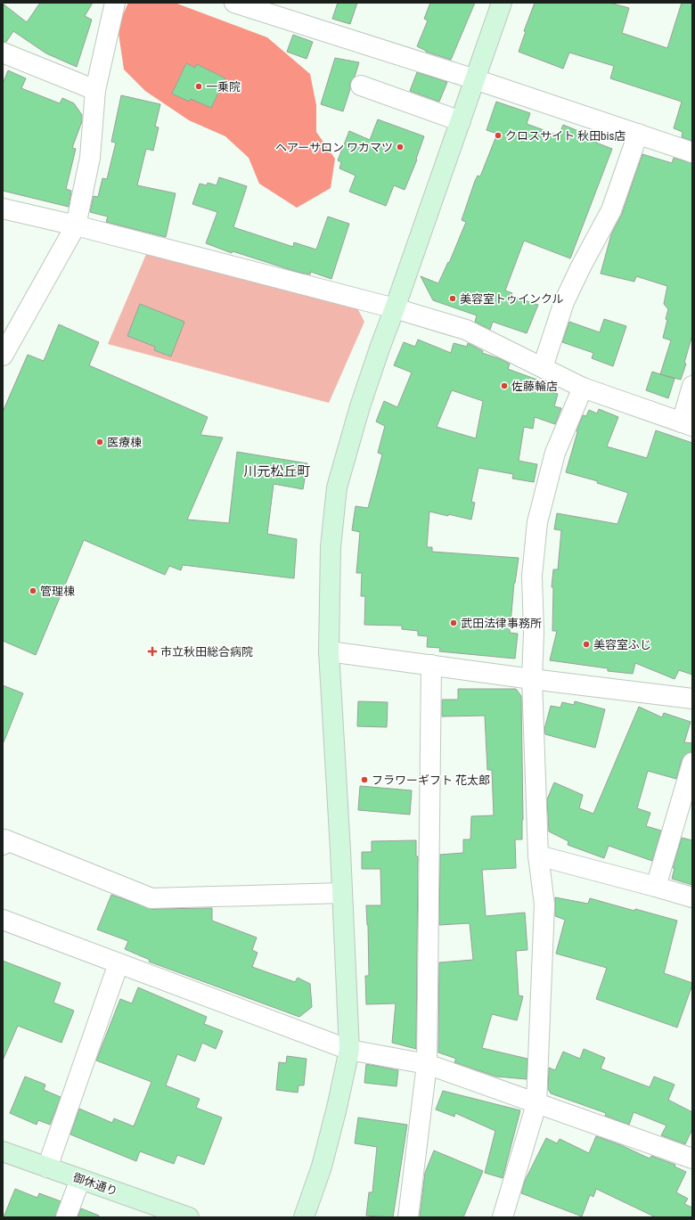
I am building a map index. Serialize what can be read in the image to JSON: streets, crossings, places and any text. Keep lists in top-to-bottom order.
{
  "streets": {
    "street": ["御休通り"]
  },
  "districts": ["川元松丘町"],
  "places": {
    "other": [
      "一乗院",
      "クロスサイト 秋田bis店",
      "ヘアーサロン ワカマツ",
      "美容室トゥインクル",
      "佐藤輪店",
      "医療棟",
      "管理棟",
      "武田法律事務所",
      "美容室ふじ",
      "フラワーギフト 花太郎"
    ],
    "health": ["市立秋田総合病院"]
  }
}
